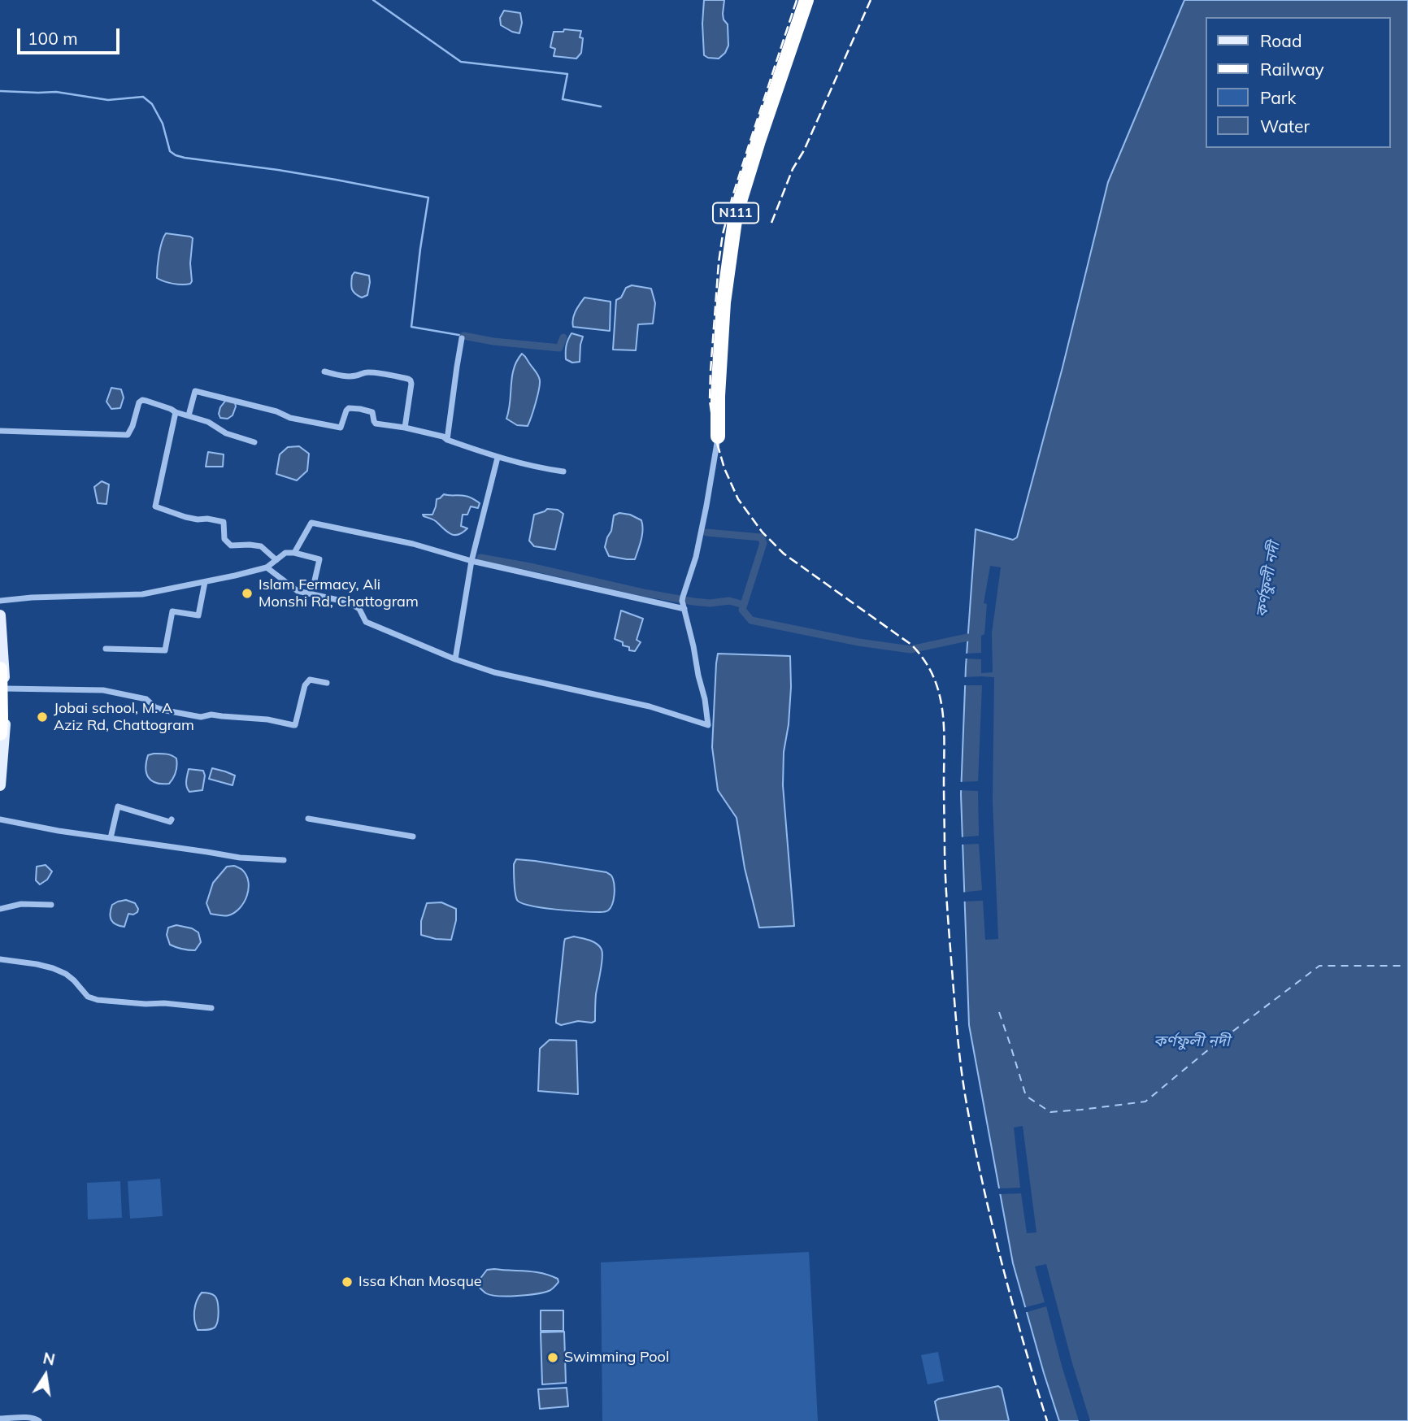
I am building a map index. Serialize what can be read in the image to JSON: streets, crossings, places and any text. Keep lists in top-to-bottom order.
{
  "streets": {
    "highway": ["N111"]
  },
  "water": ["কর্ণফুলী নদী"],
  "places": [
    "Islam Fermacy, Ali Monshi Rd, Chattogram",
    "Jobai school, M. A Aziz Rd, Chattogram",
    "Issa Khan Mosque",
    "Swimming Pool"
  ],
  "legend": [
    "Road",
    "Railway",
    "Park",
    "Water"
  ],
  "scale_bar": "100 m",
  "north": "top"
}
